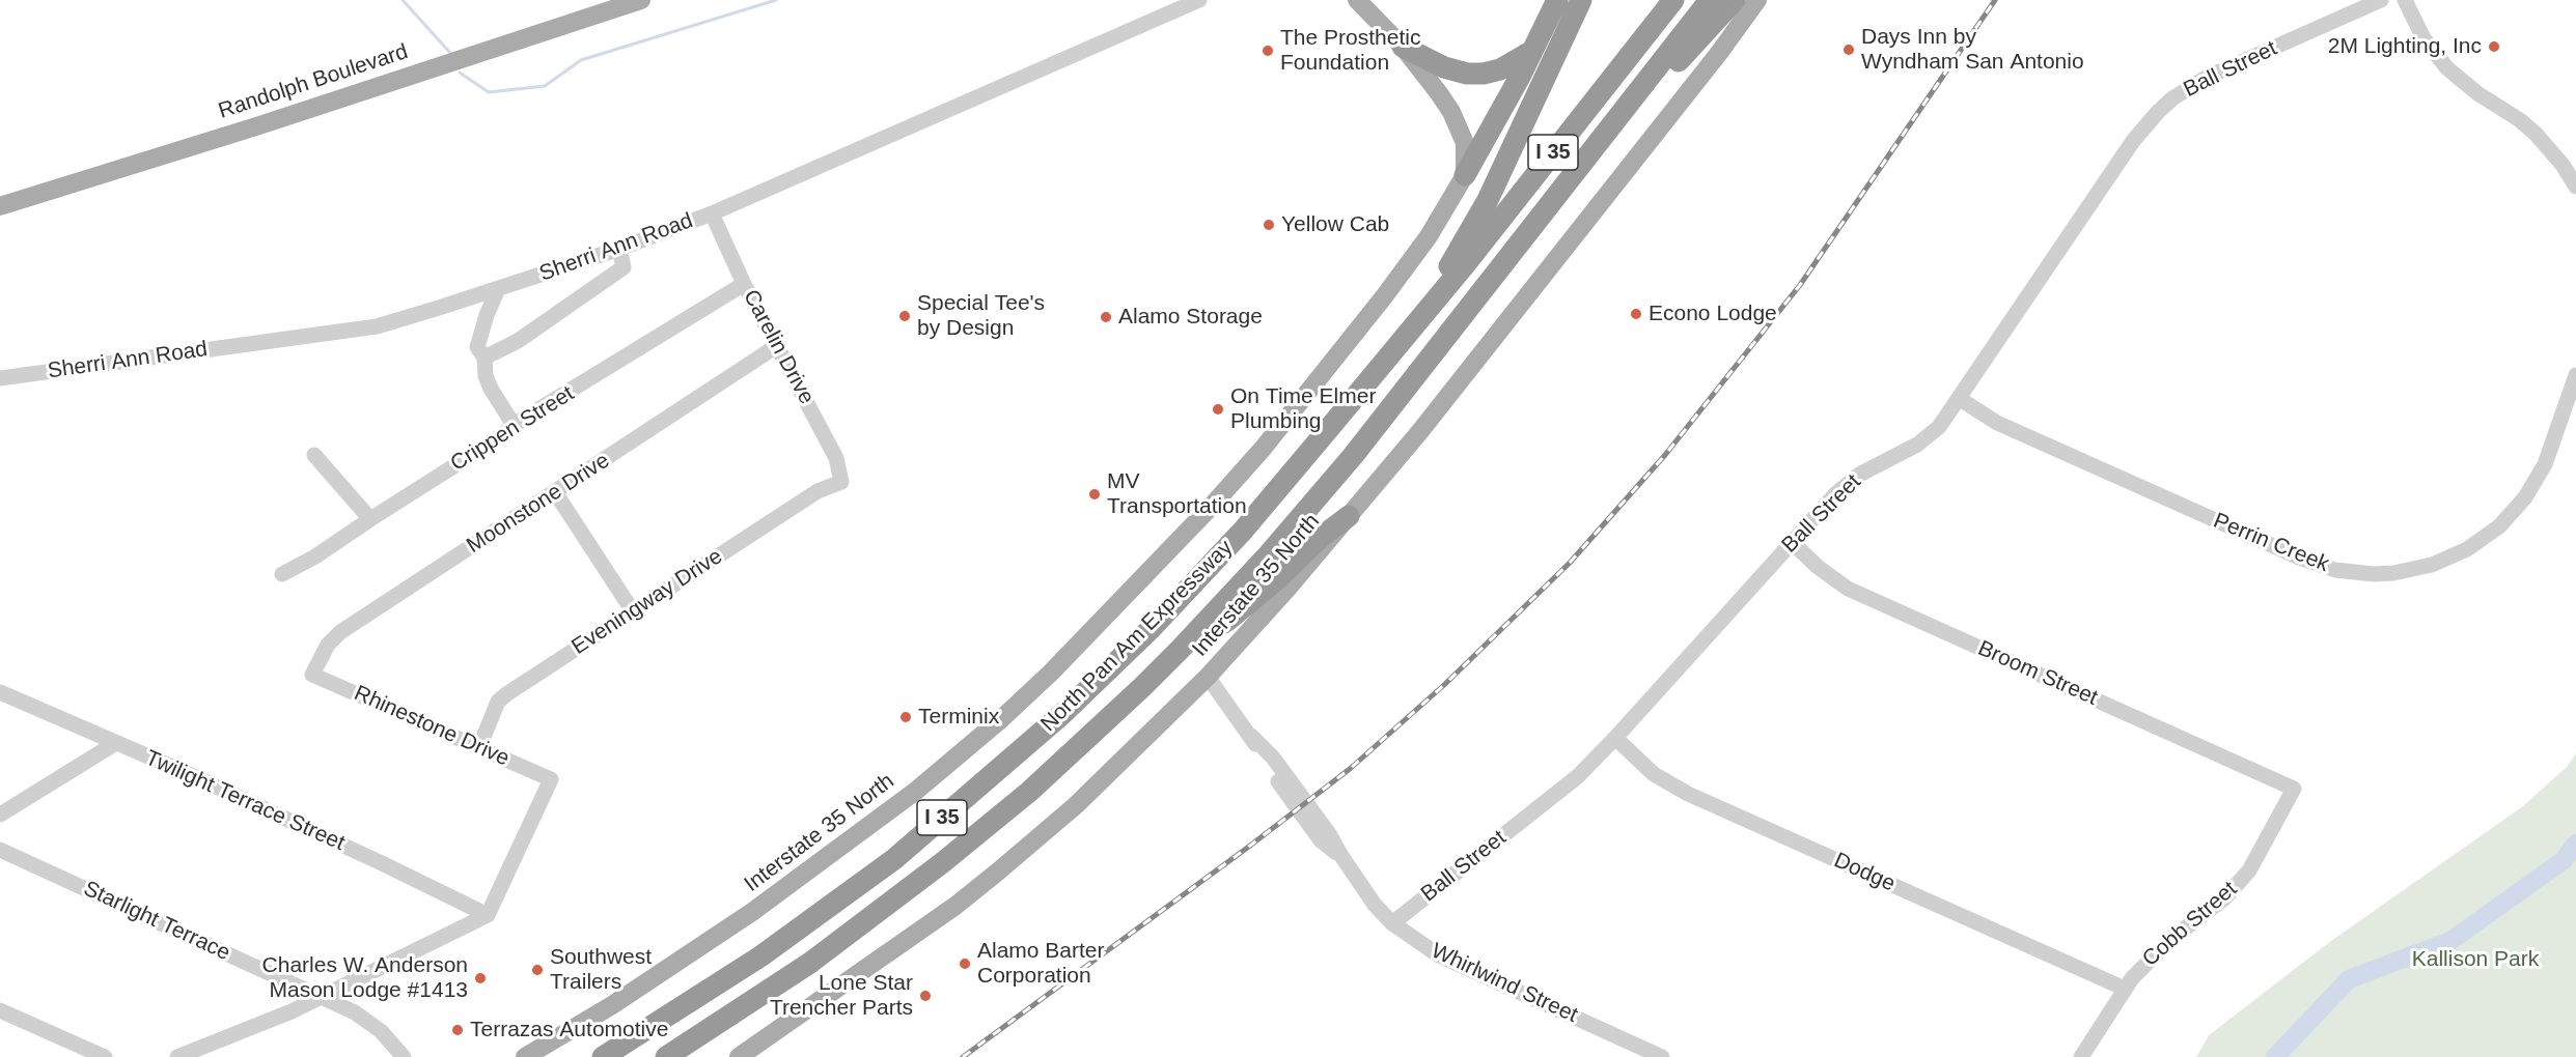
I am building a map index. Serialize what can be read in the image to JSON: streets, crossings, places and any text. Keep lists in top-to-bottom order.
{
  "streets": {
    "highway": ["I 35", "North Pan Am Expressway"],
    "main road": ["Randolph Boulevard", "Interstate 35 North"],
    "street": [
      "Ball Street",
      "Sherri Ann Road",
      "Carelin Drive",
      "Crippen Street",
      "Moonstone Drive",
      "Perrin Creek",
      "Eveningway Drive",
      "Broom Street",
      "Rhinestone Drive",
      "Twilight Terrace Street",
      "Dodge",
      "Starlight Terrace",
      "Cobb Street",
      "Whirlwind Street"
    ]
  },
  "crossings": [
    ["Ball Street", "Perrin Creek"],
    ["Ball Street", "Broom Street"],
    ["Ball Street", "Dodge"],
    ["Ball Street", "Whirlwind Street"],
    ["Sherri Ann Road", "Carelin Drive"],
    ["Carelin Drive", "Crippen Street"],
    ["Carelin Drive", "Moonstone Drive"],
    ["Carelin Drive", "Eveningway Drive"],
    ["Moonstone Drive", "Rhinestone Drive"],
    ["Interstate 35 North", "Whirlwind Street"],
    ["Eveningway Drive", "Rhinestone Drive"],
    ["Broom Street", "Cobb Street"],
    ["Rhinestone Drive", "Twilight Terrace Street"],
    ["Dodge", "Cobb Street"]
  ],
  "parks": ["Kallison Park"],
  "places": [
    "2M Lighting, Inc",
    "Days Inn by Wyndham San Antonio",
    "The Prosthetic Foundation",
    "Yellow Cab",
    "Econo Lodge",
    "Special Tee's by Design",
    "Alamo Storage",
    "On Time Elmer Plumbing",
    "MV Transportation",
    "Terminix",
    "Alamo Barter Corporation",
    "Southwest Trailers",
    "Charles W. Anderson Mason Lodge #1413",
    "Lone Star Trencher Parts",
    "Terrazas Automotive"
  ]
}
